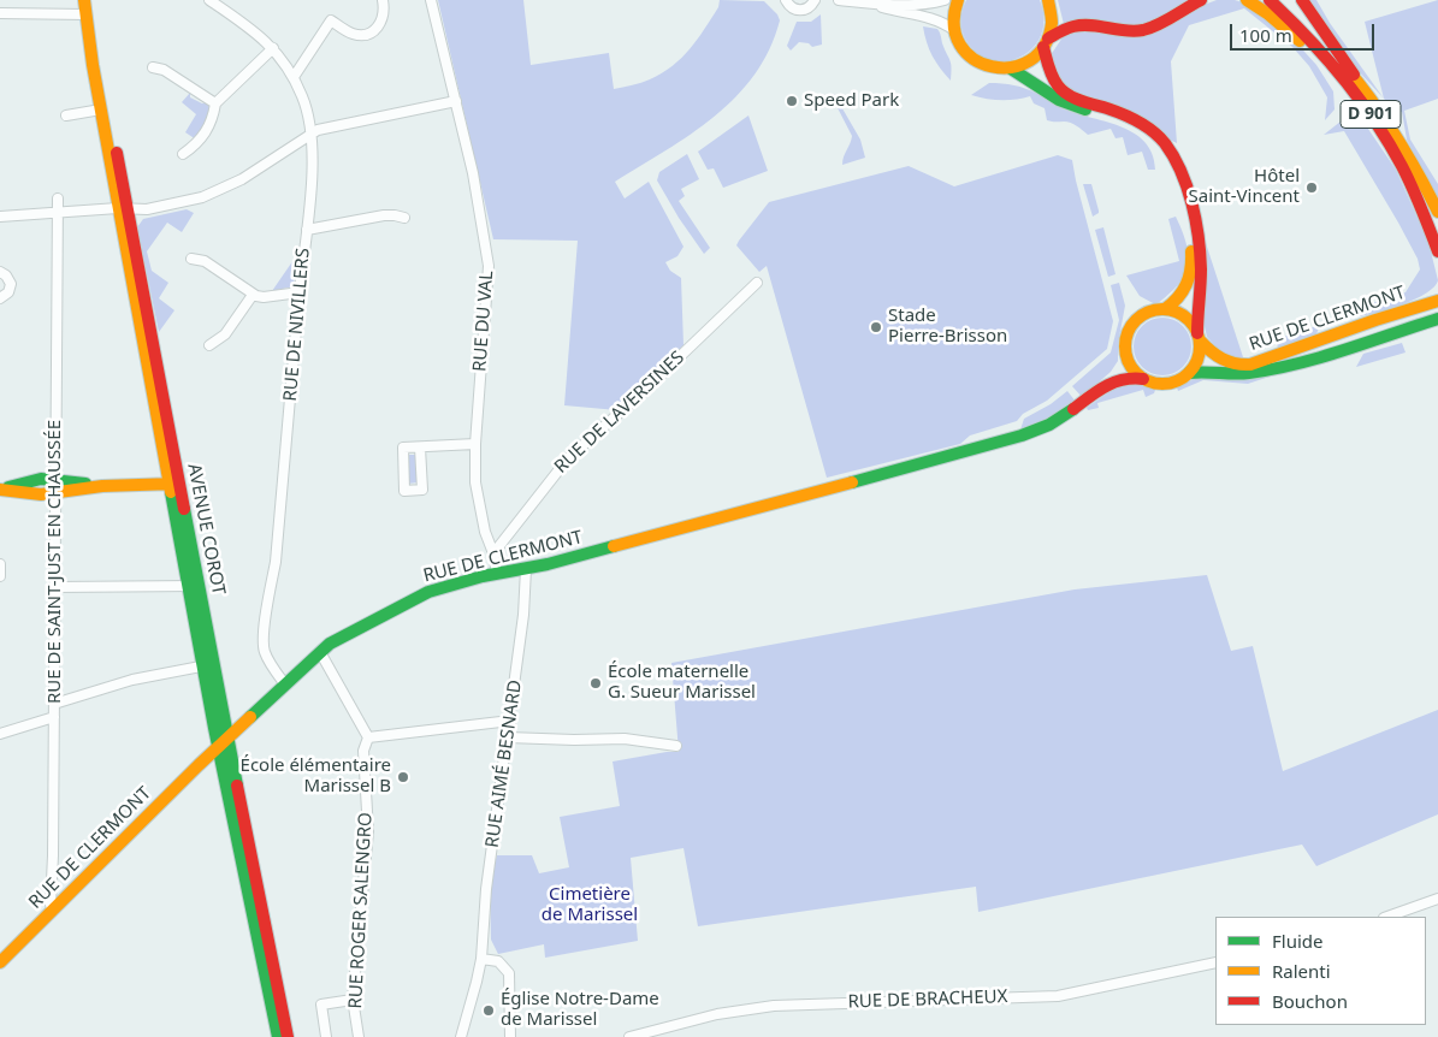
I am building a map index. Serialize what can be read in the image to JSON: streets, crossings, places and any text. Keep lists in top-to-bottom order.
{
  "streets": {
    "main road": ["D 901", "RUE DE CLERMONT", "AVENUE COROT"],
    "street": [
      "RUE DU VAL",
      "RUE DE NIVILLERS",
      "RUE DE LAVERSINES",
      "RUE DE SAINT-JUST EN CHAUSSÉE",
      "RUE AIMÉ BESNARD",
      "RUE ROGER SALENGRO",
      "RUE DE BRACHEUX"
    ]
  },
  "crossings": [
    ["RUE DE CLERMONT", "RUE DU VAL"],
    ["RUE DE CLERMONT", "RUE DE NIVILLERS"],
    ["RUE DE CLERMONT", "AVENUE COROT"],
    ["RUE DE CLERMONT", "RUE DE SAINT-JUST EN CHAUSSÉE"],
    ["RUE DE CLERMONT", "RUE AIMÉ BESNARD"],
    ["RUE DU VAL", "RUE DE LAVERSINES"]
  ],
  "parks": ["Cimetière de Marissel"],
  "places": [
    "Speed Park",
    "Hôtel Saint-Vincent",
    "Stade Pierre-Brisson",
    "École maternelle G. Sueur Marissel",
    "École élémentaire Marissel B",
    "Église Notre-Dame de Marissel"
  ],
  "legend": ["Fluide", "Ralenti", "Bouchon"],
  "scale_bar": "100 m"
}
